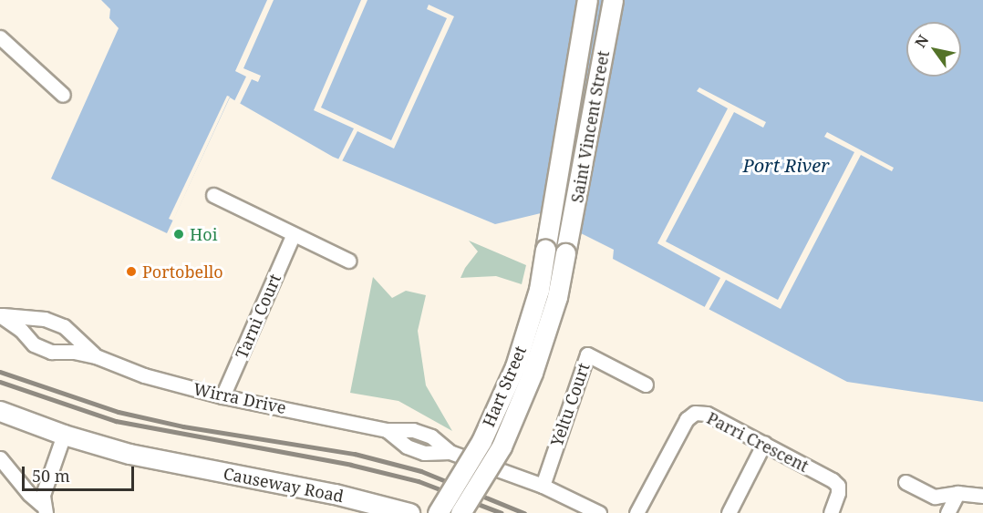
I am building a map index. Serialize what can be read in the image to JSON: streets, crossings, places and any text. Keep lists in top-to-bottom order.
{
  "streets": {
    "main road": ["Saint Vincent Street", "Hart Street", "Causeway Road"],
    "street": [
      "Tarni Court",
      "Wirra Drive",
      "Yeltu Court",
      "Parri Crescent"
    ]
  },
  "crossings": [
    ["Saint Vincent Street", "Hart Street"],
    ["Tarni Court", "Wirra Drive"],
    ["Wirra Drive", "Yeltu Court"]
  ],
  "water": ["Port River"],
  "places": ["Hoi", "Portobello"],
  "scale_bar": "50 m",
  "north": "top left"
}
